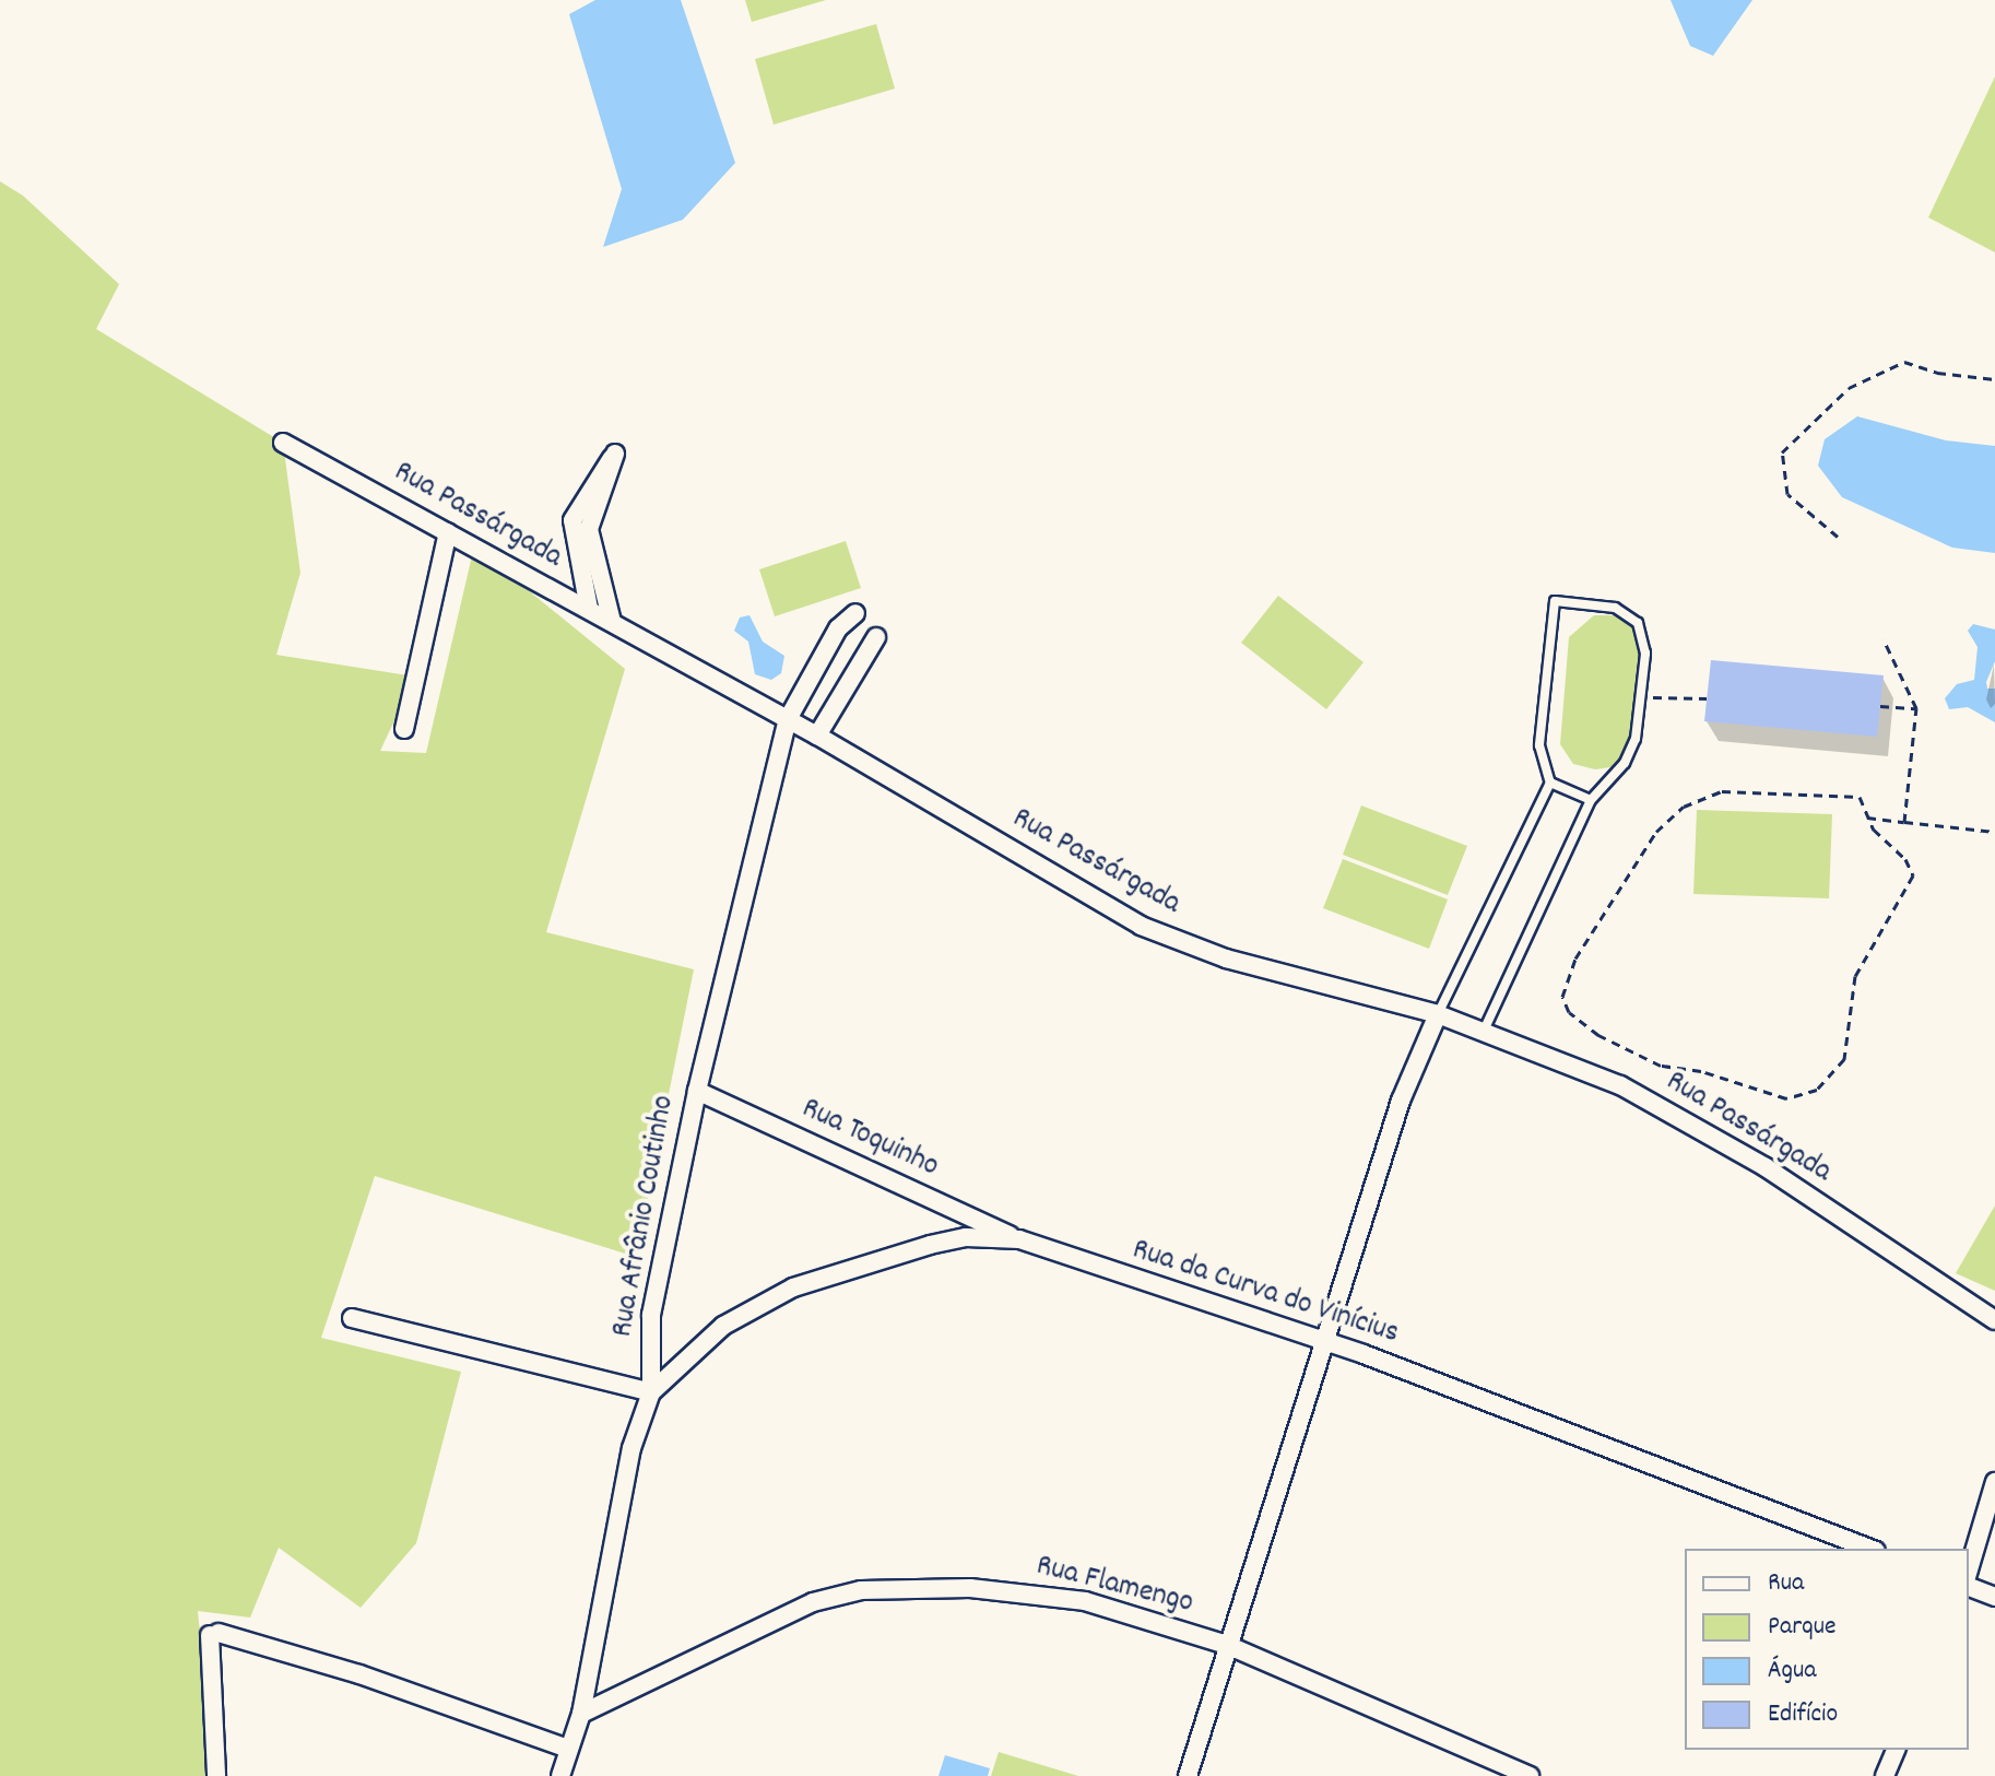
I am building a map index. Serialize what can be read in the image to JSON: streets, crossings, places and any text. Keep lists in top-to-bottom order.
{
  "streets": {
    "street": [
      "Rua Passárgada",
      "Rua Toquinho",
      "Rua Afrânio Coutinho",
      "Rua da Curva do Vinícius",
      "Rua Flamengo"
    ]
  },
  "crossings": [
    ["Rua Passárgada", "Rua Afrânio Coutinho"],
    ["Rua Toquinho", "Rua Afrânio Coutinho"],
    ["Rua Toquinho", "Rua da Curva do Vinícius"],
    ["Rua Afrânio Coutinho", "Rua da Curva do Vinícius"],
    ["Rua Afrânio Coutinho", "Rua Flamengo"]
  ],
  "legend": [
    "Rua",
    "Parque",
    "Água",
    "Edifício"
  ]
}
